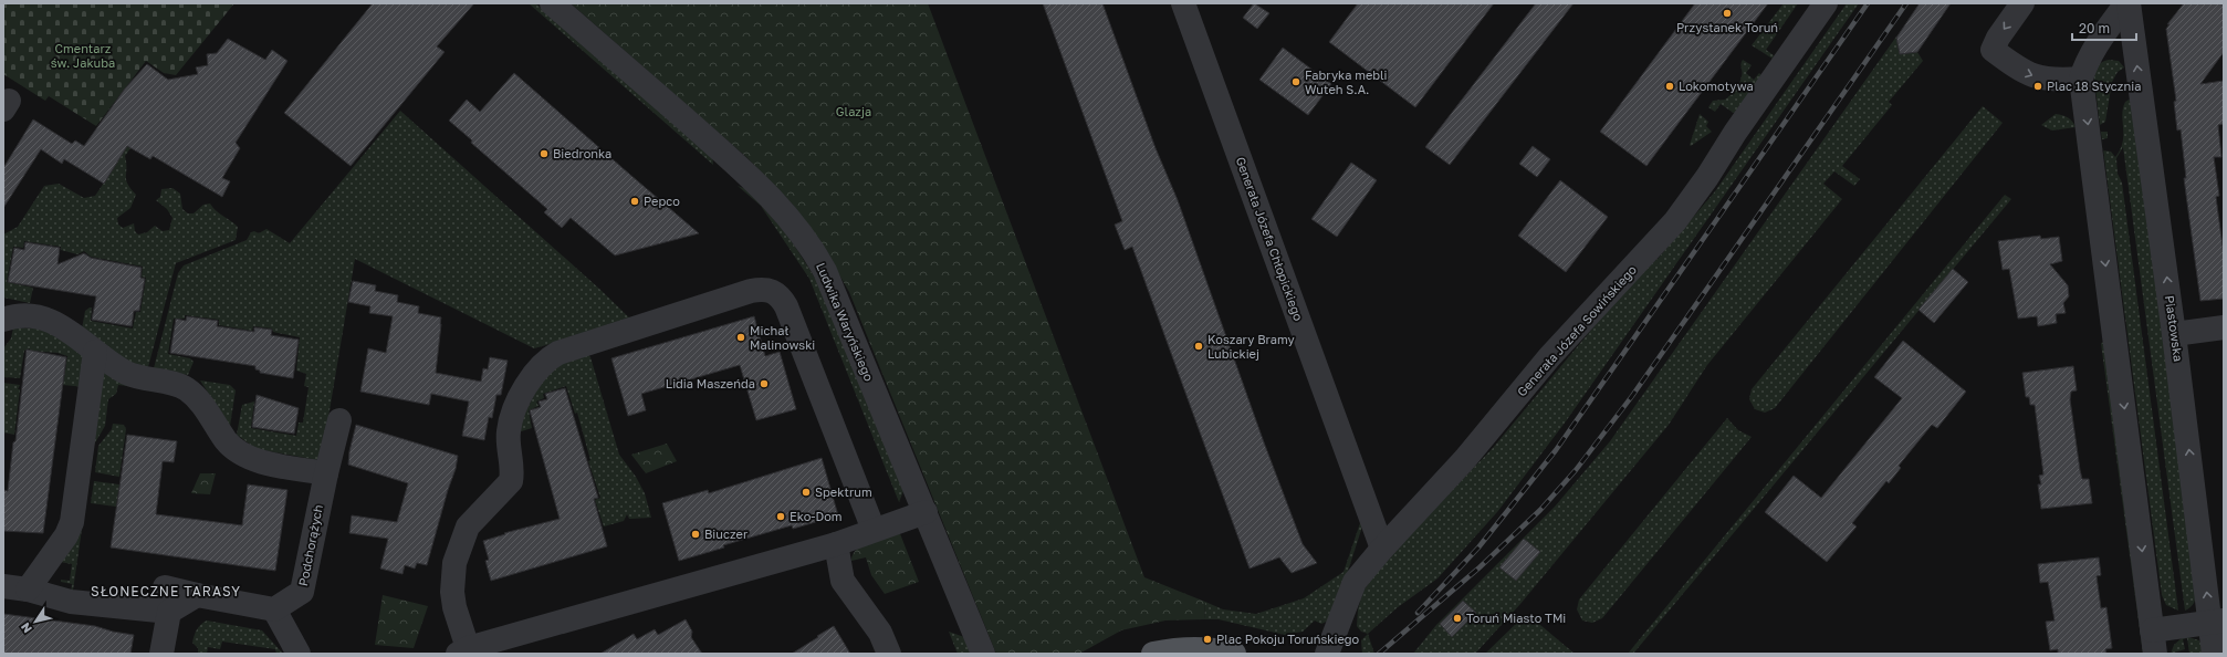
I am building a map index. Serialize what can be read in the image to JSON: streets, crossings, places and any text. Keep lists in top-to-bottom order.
{
  "streets": {
    "street": [
      "Generała Józefa Chłopickiego",
      "Ludwika Waryńskiego",
      "Piastowska",
      "Generała Józefa Sowińskiego",
      "Podchorążych"
    ]
  },
  "crossings": [
    ["Generała Józefa Chłopickiego", "Generała Józefa Sowińskiego"]
  ],
  "districts": ["SŁONECZNE TARASY"],
  "parks": ["Cmentarz św. Jakuba", "Glazja"],
  "places": [
    "Przystanek Toruń",
    "Fabryka mebli Wuteh S.A.",
    "Lokomotywa",
    "Plac 18 Stycznia",
    "Biedronka",
    "Pepco",
    "Michał Malinowski",
    "Koszary Bramy Lubickiej",
    "Lidia Maszeńda",
    "Spektrum",
    "Eko-Dom",
    "Biuczer",
    "Toruń Miasto TMi",
    "Plac Pokoju Toruńskiego"
  ],
  "scale_bar": "20 m",
  "north": "bottom left"
}
